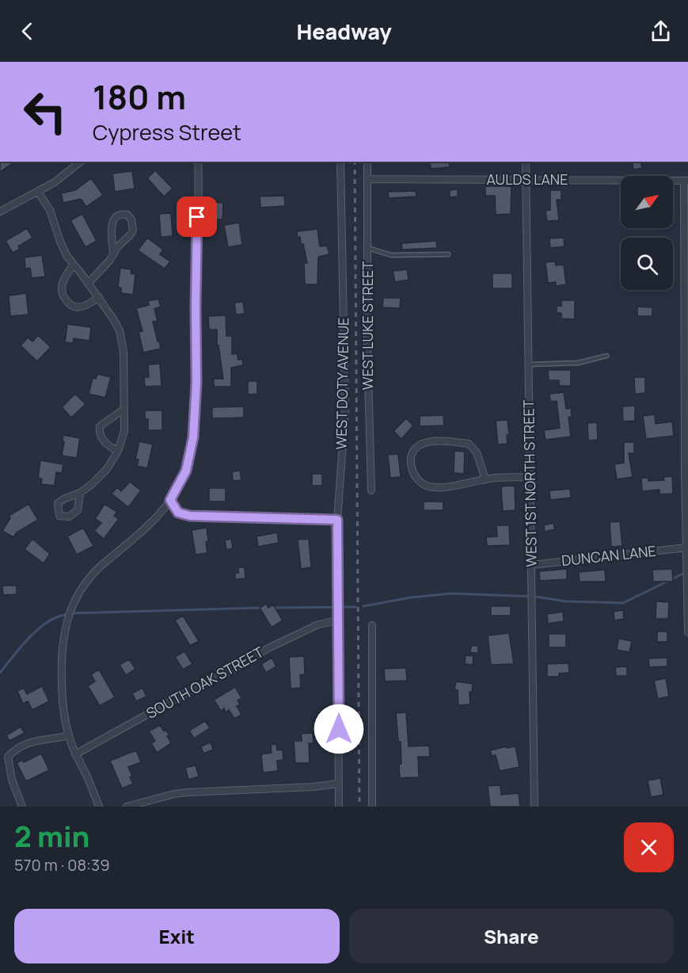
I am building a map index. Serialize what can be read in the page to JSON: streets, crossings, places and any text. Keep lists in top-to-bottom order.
{
  "streets": {
    "street": [
      "AULDS LANE",
      "WEST LUKE STREET",
      "WEST DOTY AVENUE",
      "WEST 1ST NORTH STREET",
      "DUNCAN LANE",
      "SOUTH OAK STREET"
    ]
  },
  "crossings": [
    ["AULDS LANE", "WEST LUKE STREET"],
    ["AULDS LANE", "WEST 1ST NORTH STREET"],
    ["WEST DOTY AVENUE", "SOUTH OAK STREET"],
    ["WEST 1ST NORTH STREET", "DUNCAN LANE"]
  ],
  "north": "top right",
  "page": {
    "header": "Headway",
    "turn": ["180 m", "Cypress Street"],
    "heading": ["2 min", "570 m · 08:39"],
    "buttons": ["Exit", "Share"]
  }
}
